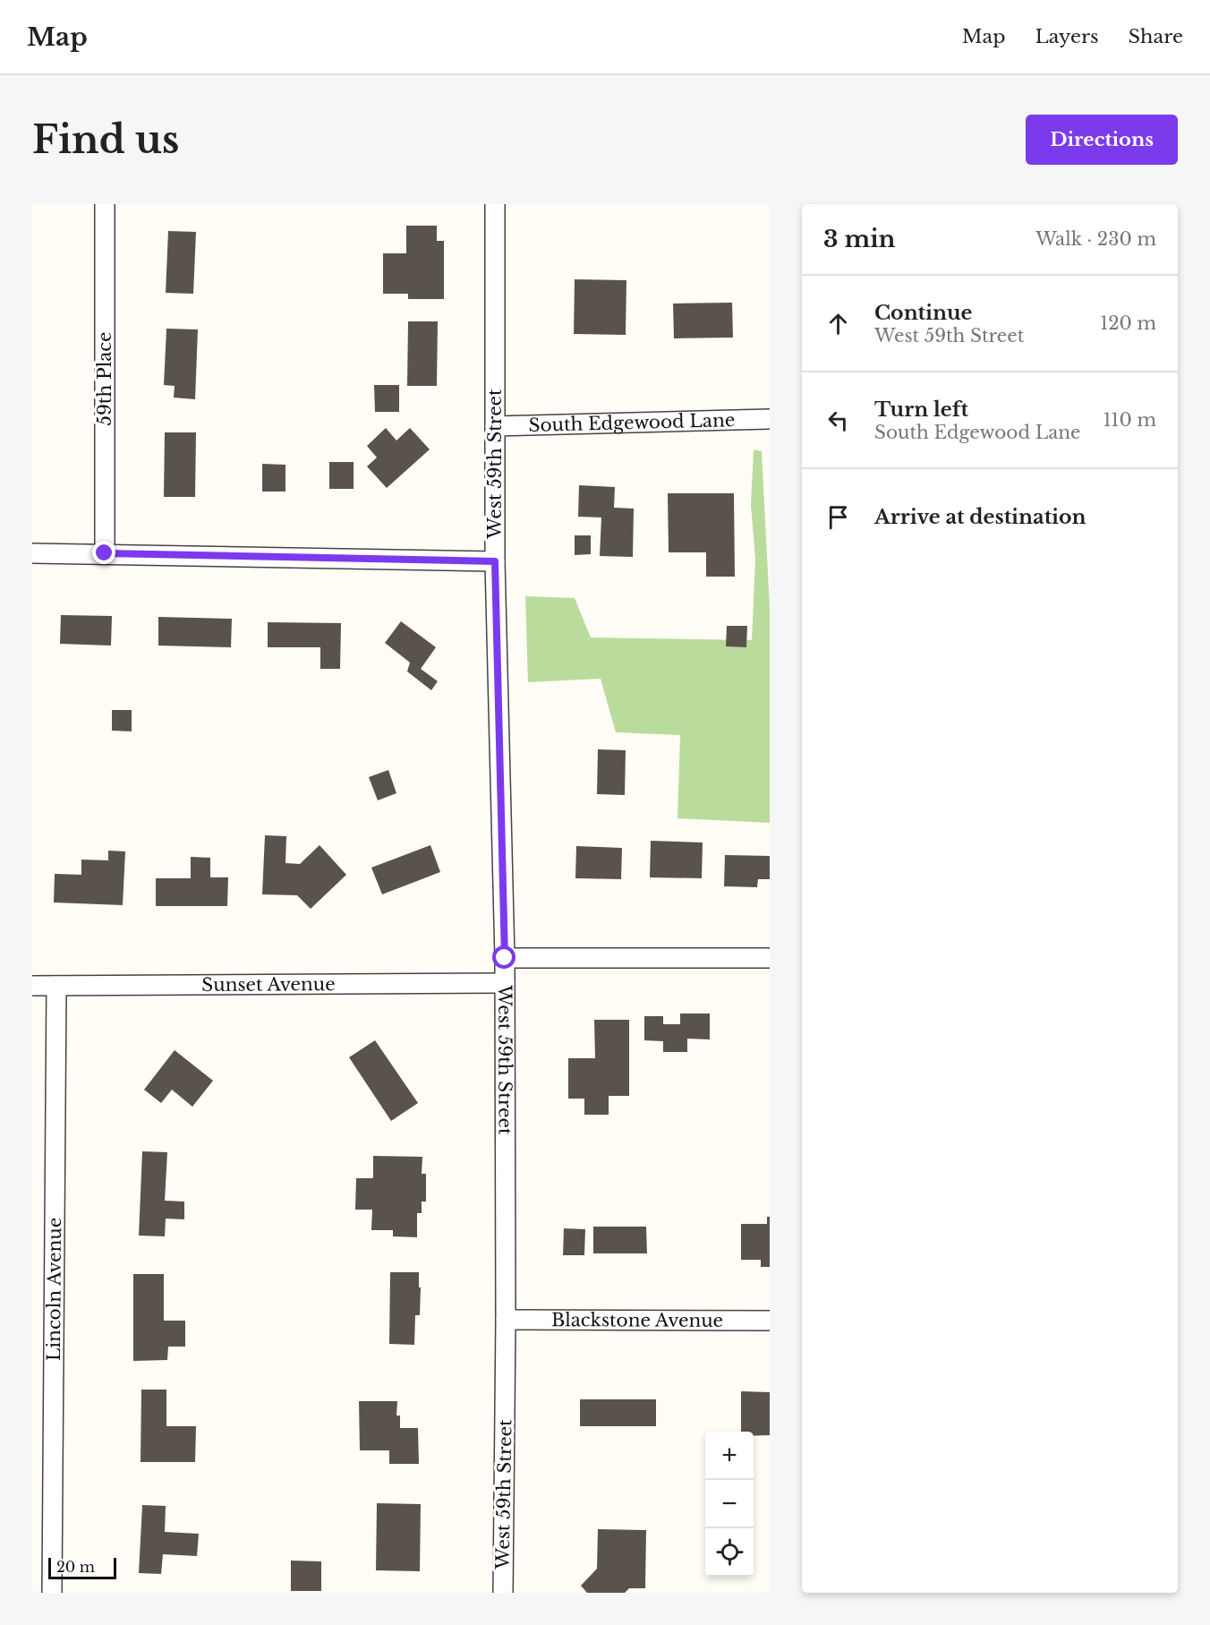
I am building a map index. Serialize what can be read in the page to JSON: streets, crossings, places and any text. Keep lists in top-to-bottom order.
{
  "streets": {
    "street": [
      "59th Place",
      "South Edgewood Lane",
      "West 59th Street",
      "Sunset Avenue",
      "Lincoln Avenue",
      "Blackstone Avenue"
    ]
  },
  "crossings": [
    ["South Edgewood Lane", "West 59th Street"],
    ["West 59th Street", "Sunset Avenue"],
    ["West 59th Street", "Blackstone Avenue"],
    ["Sunset Avenue", "Lincoln Avenue"]
  ],
  "scale_bar": "20 m",
  "page": {
    "header": "Map",
    "nav": ["Map", "Layers", "Share"],
    "buttons": "Directions",
    "title": "Find us",
    "heading": ["3 min", "Walk · 230 m"],
    "list": [
      ["Continue", "West 59th Street", "120 m"],
      ["Turn left", "South Edgewood Lane", "110 m"],
      "Arrive at destination"
    ],
    "map_buttons": ["+", "−"],
    "scale": "20 m"
  }
}
